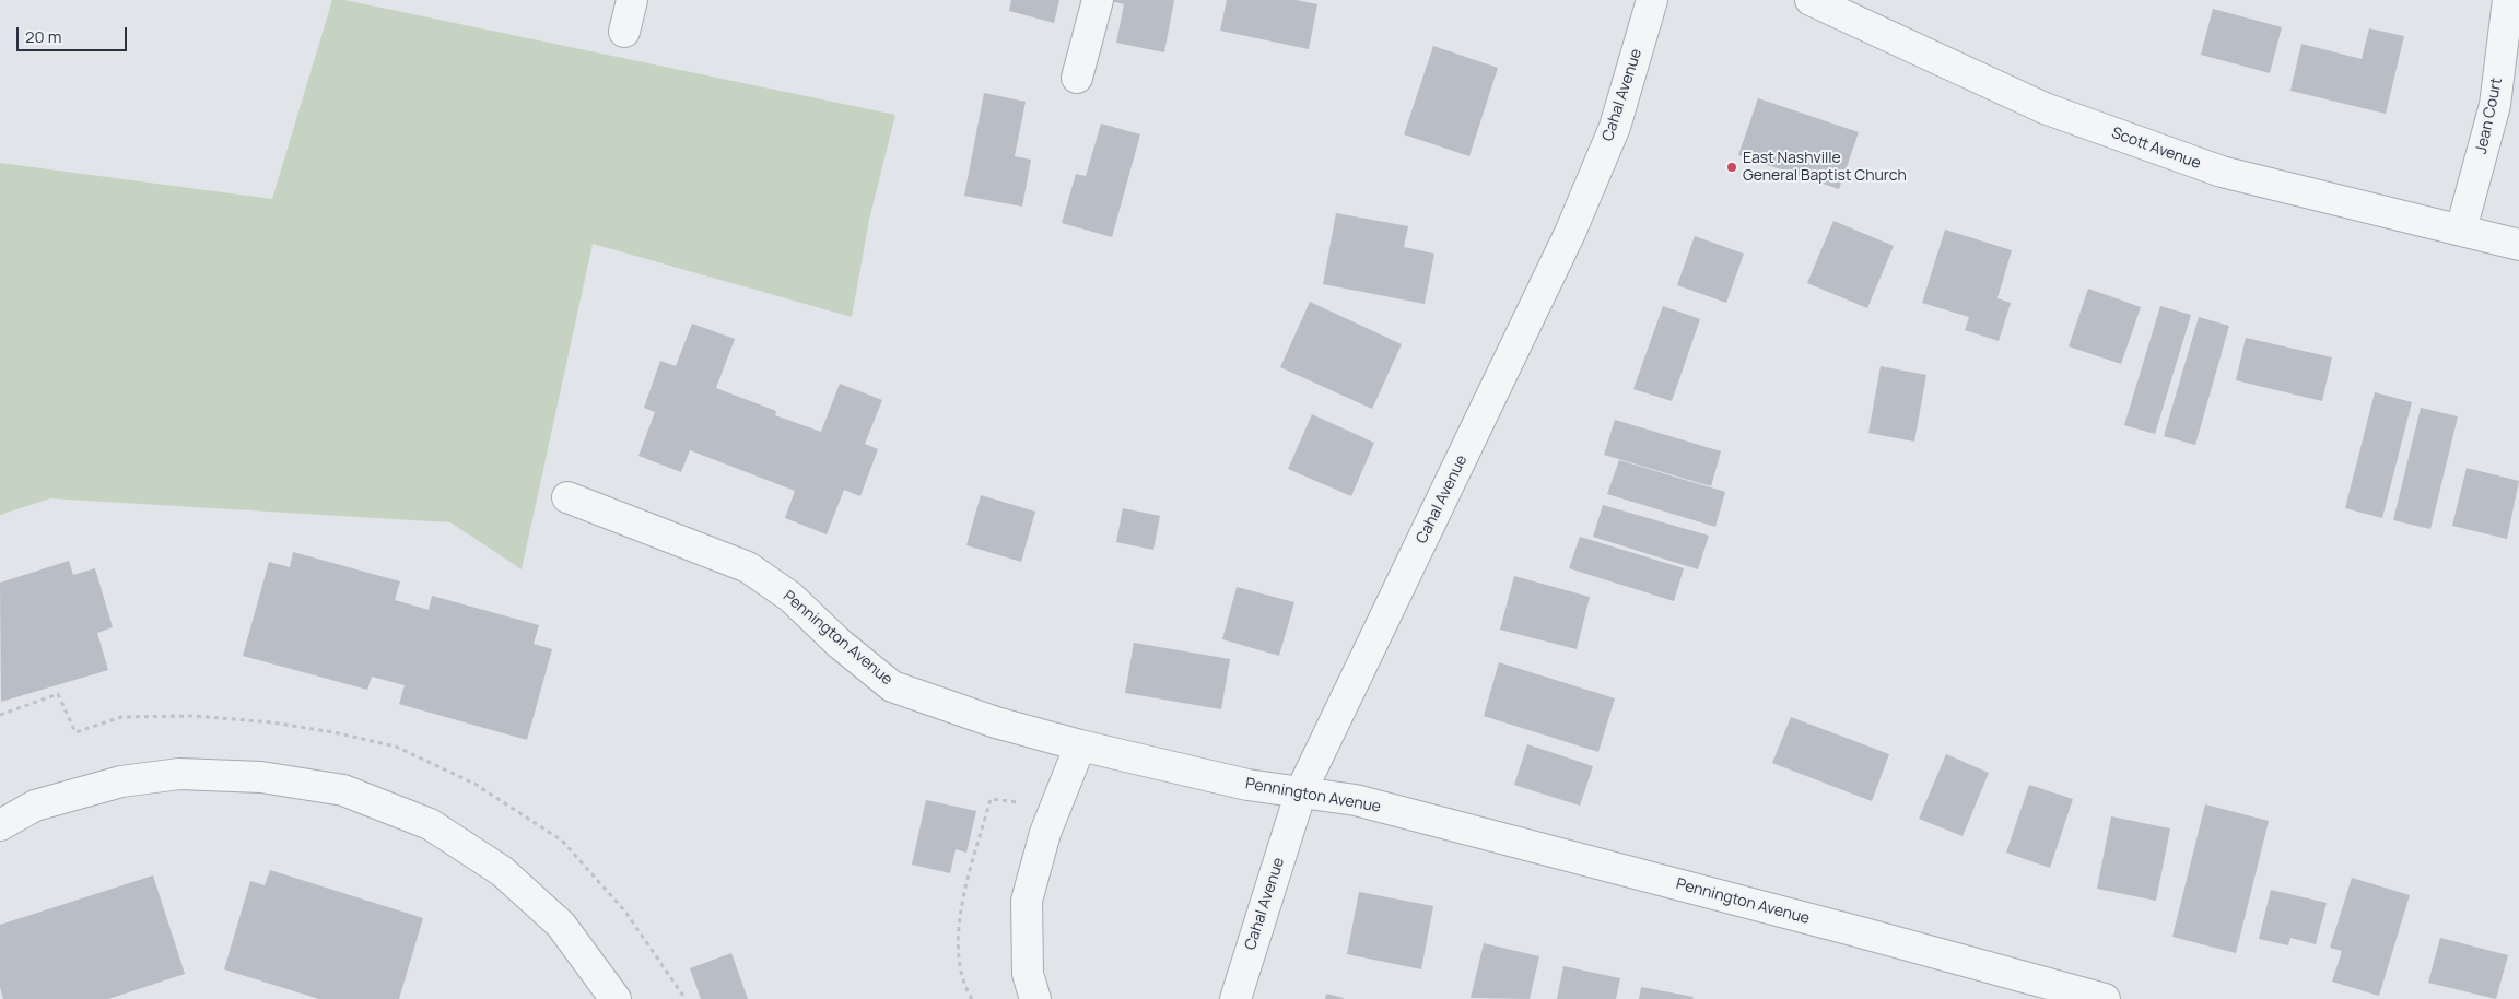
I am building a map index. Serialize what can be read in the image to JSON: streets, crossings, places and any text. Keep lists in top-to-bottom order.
{
  "streets": {
    "street": [
      "Cahal Avenue",
      "Jean Court",
      "Scott Avenue",
      "Pennington Avenue"
    ]
  },
  "crossings": [
    ["Cahal Avenue", "Pennington Avenue"],
    ["Jean Court", "Scott Avenue"]
  ],
  "places": ["East Nashville General Baptist Church"],
  "scale_bar": "20 m"
}
